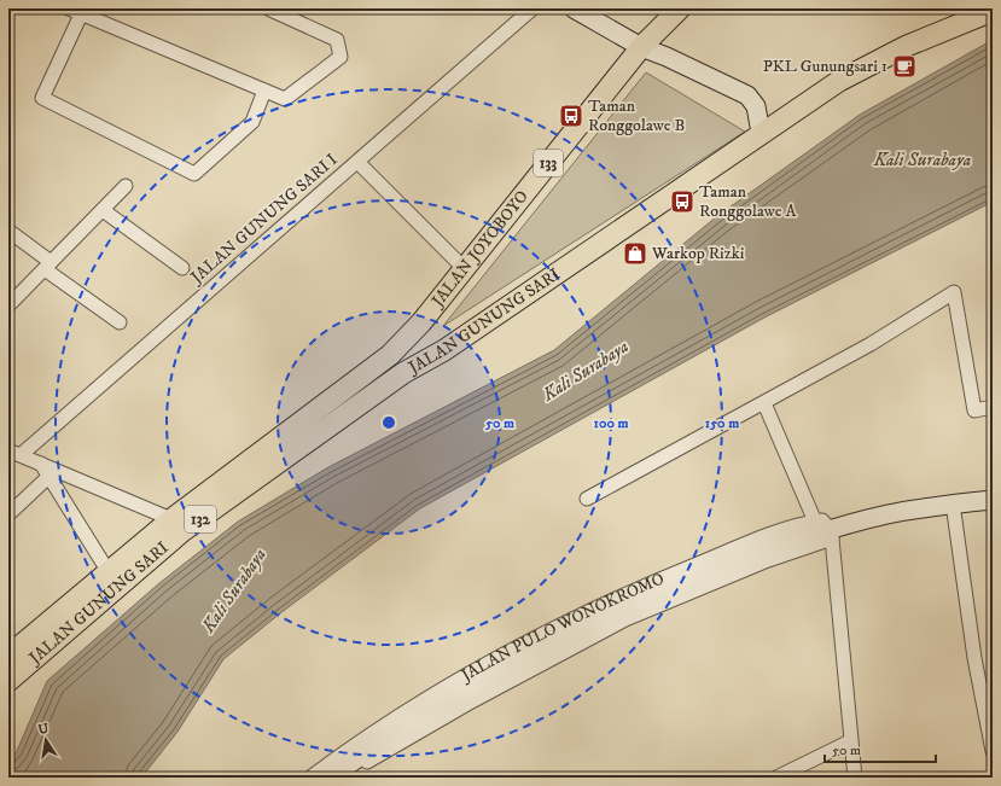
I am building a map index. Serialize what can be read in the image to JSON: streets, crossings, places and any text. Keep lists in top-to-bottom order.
{
  "streets": {
    "main road": [
      "133",
      "JALAN JOYOBOYO",
      "JALAN GUNUNG SARI",
      "132",
      "JALAN PULO WONOKROMO"
    ],
    "street": ["JALAN GUNUNG SARI I"]
  },
  "crossings": [
    ["JALAN JOYOBOYO", "JALAN GUNUNG SARI"]
  ],
  "water": ["Kali Surabaya"],
  "places": {
    "cafe": ["PKL Gunungsari 1"],
    "bus stop": ["Taman Ronggolawe B", "Taman Ronggolawe A"],
    "shop": ["Warkop Rizki"]
  },
  "scale_bar": "50 m",
  "north": "top",
  "rings": ["50 m", "100 m", "150 m"]
}
